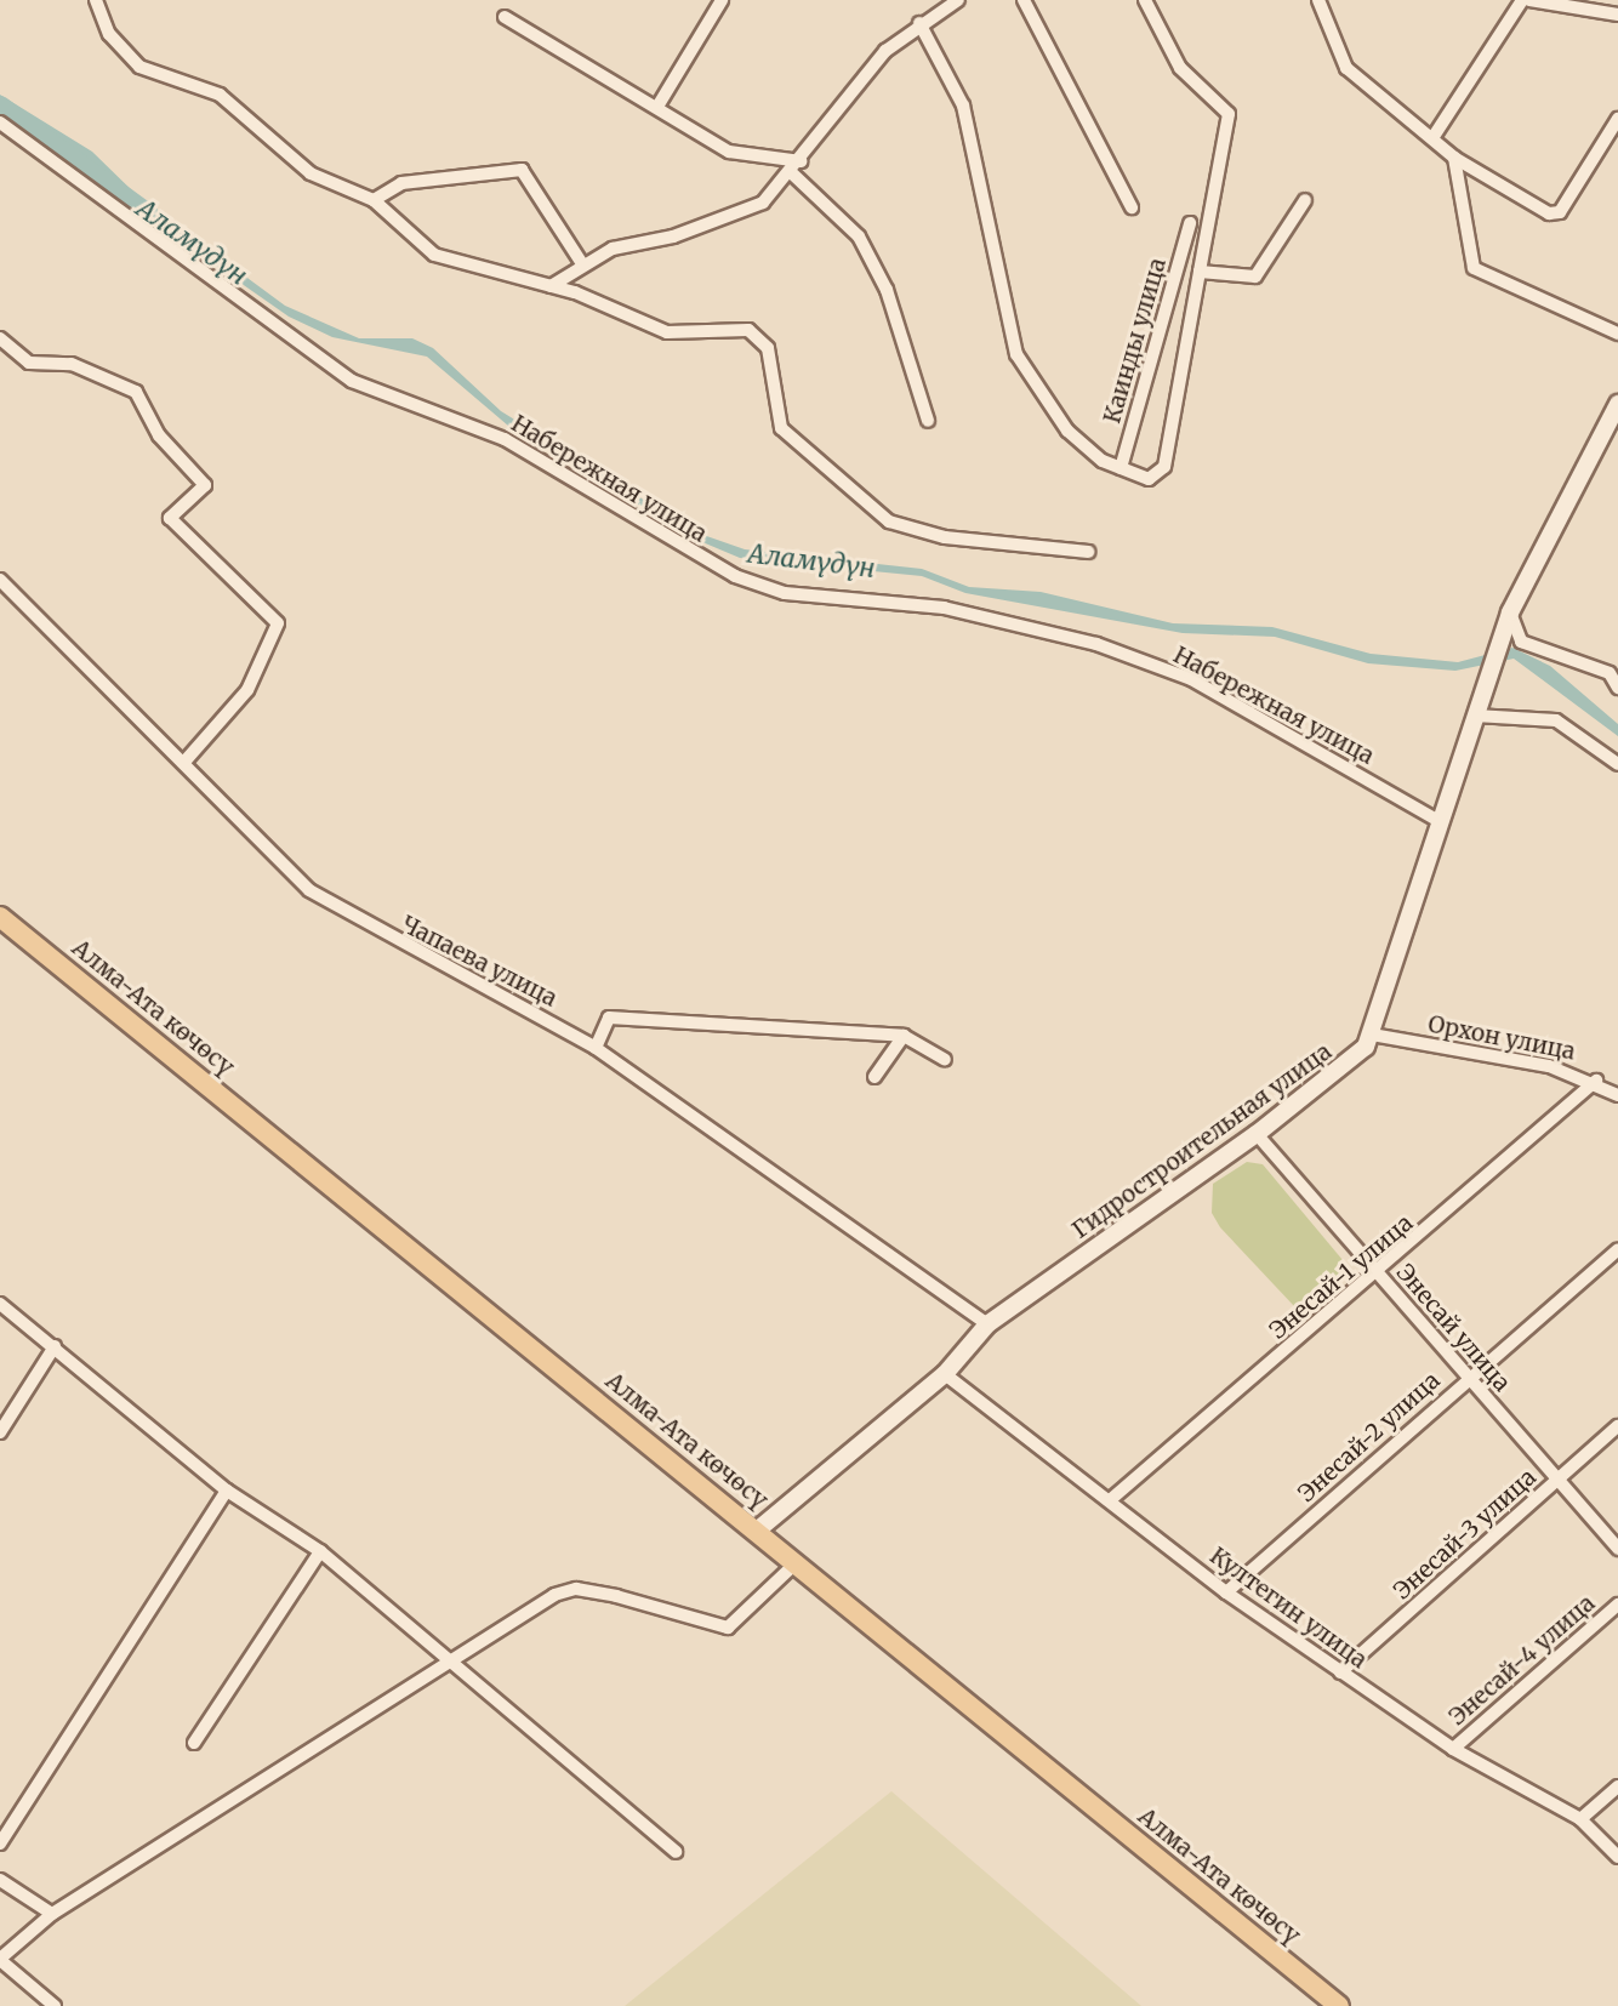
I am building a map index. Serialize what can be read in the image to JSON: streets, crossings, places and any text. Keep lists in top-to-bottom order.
{
  "streets": {
    "main road": ["Алма-Ата көчөсү"],
    "street": [
      "Каинды улица",
      "Набережная улица",
      "Чапаева улица",
      "Орхон улица",
      "Гидростроительная улица",
      "Энесай-1 улица",
      "Энесай улица",
      "Энесай-2 улица",
      "Энесай-3 улица",
      "Култегин улица",
      "Энесай-4 улица"
    ]
  },
  "crossings": [
    ["Набережная улица", "Гидростроительная улица"],
    ["Чапаева улица", "Гидростроительная улица"],
    ["Алма-Ата көчөсү", "Гидростроительная улица"],
    ["Орхон улица", "Гидростроительная улица"],
    ["Орхон улица", "Энесай-1 улица"],
    ["Гидростроительная улица", "Энесай улица"],
    ["Гидростроительная улица", "Култегин улица"],
    ["Энесай-1 улица", "Энесай улица"],
    ["Энесай-1 улица", "Култегин улица"],
    ["Энесай улица", "Энесай-2 улица"],
    ["Энесай улица", "Энесай-3 улица"],
    ["Энесай-2 улица", "Култегин улица"],
    ["Энесай-3 улица", "Култегин улица"],
    ["Култегин улица", "Энесай-4 улица"]
  ],
  "water": ["Аламүдүн"]
}
